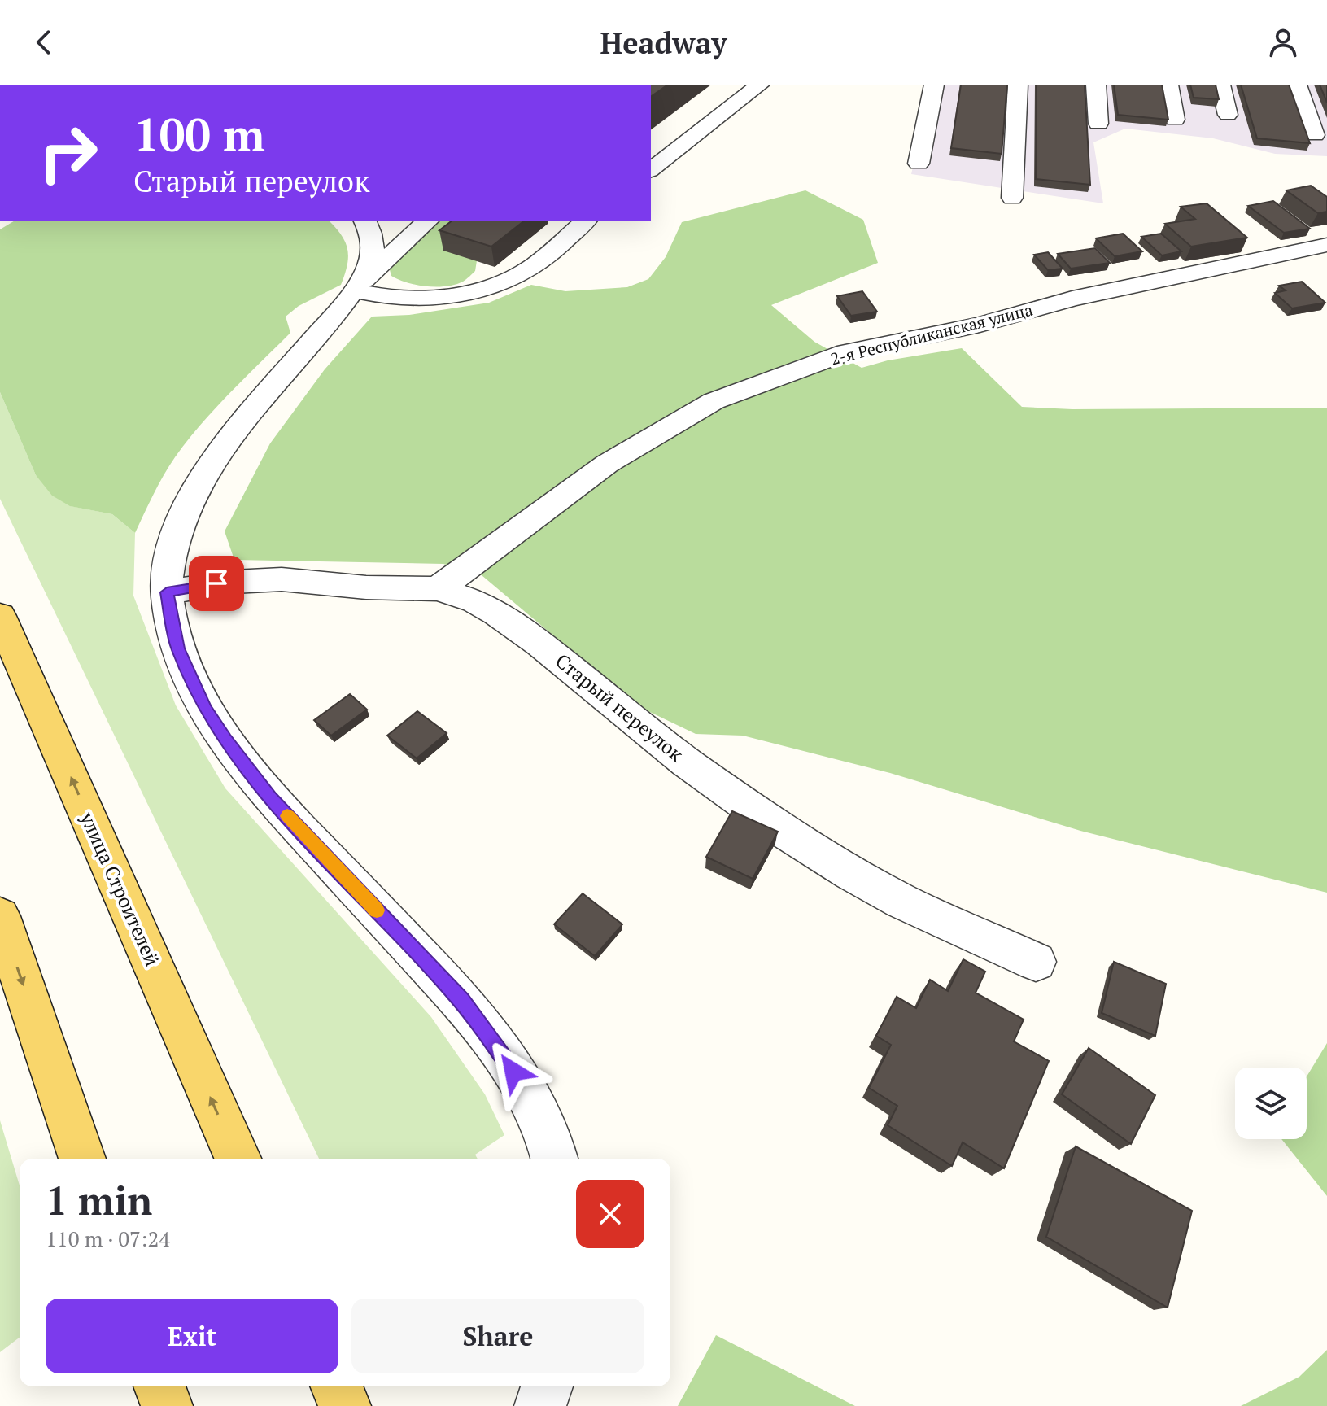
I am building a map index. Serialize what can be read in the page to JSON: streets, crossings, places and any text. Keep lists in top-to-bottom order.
{
  "streets": {
    "main road": ["улица Строителей"],
    "street": ["2-я Республиканская улица", "Старый переулок"]
  },
  "crossings": [
    ["2-я Республиканская улица", "Старый переулок"]
  ],
  "page": {
    "header": "Headway",
    "turn": ["100 m", "Старый переулок"],
    "heading": ["1 min", "110 m · 07:24"],
    "buttons": ["Exit", "Share"]
  }
}
